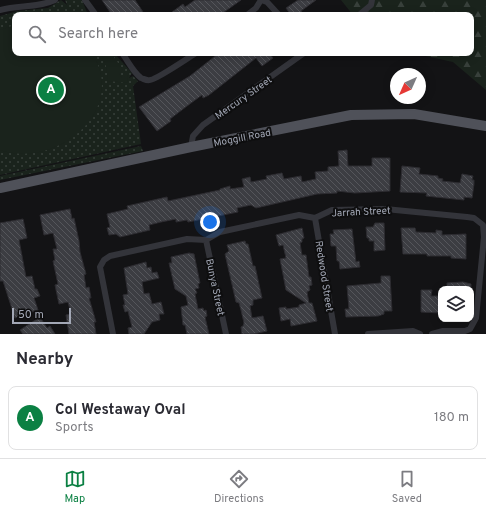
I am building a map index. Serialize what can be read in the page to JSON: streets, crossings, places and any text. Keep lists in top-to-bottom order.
{
  "streets": {
    "main road": ["Moggill Road"],
    "street": [
      "Mercury Street",
      "Jarrah Street",
      "Redwood Street",
      "Bunya Street"
    ]
  },
  "crossings": [
    ["Mercury Street", "Moggill Road"],
    ["Jarrah Street", "Redwood Street"]
  ],
  "scale_bar": "50 m",
  "north": "bottom left",
  "page": {
    "search": "Search here",
    "pins": "A",
    "scale": "50 m",
    "heading": "Nearby",
    "list": [
      {
        "mark": "A",
        "name": "Col Westaway Oval",
        "note": "Sports",
        "value": "180 m"
      }
    ],
    "nav": ["Map", "Directions", "Saved"]
  }
}
